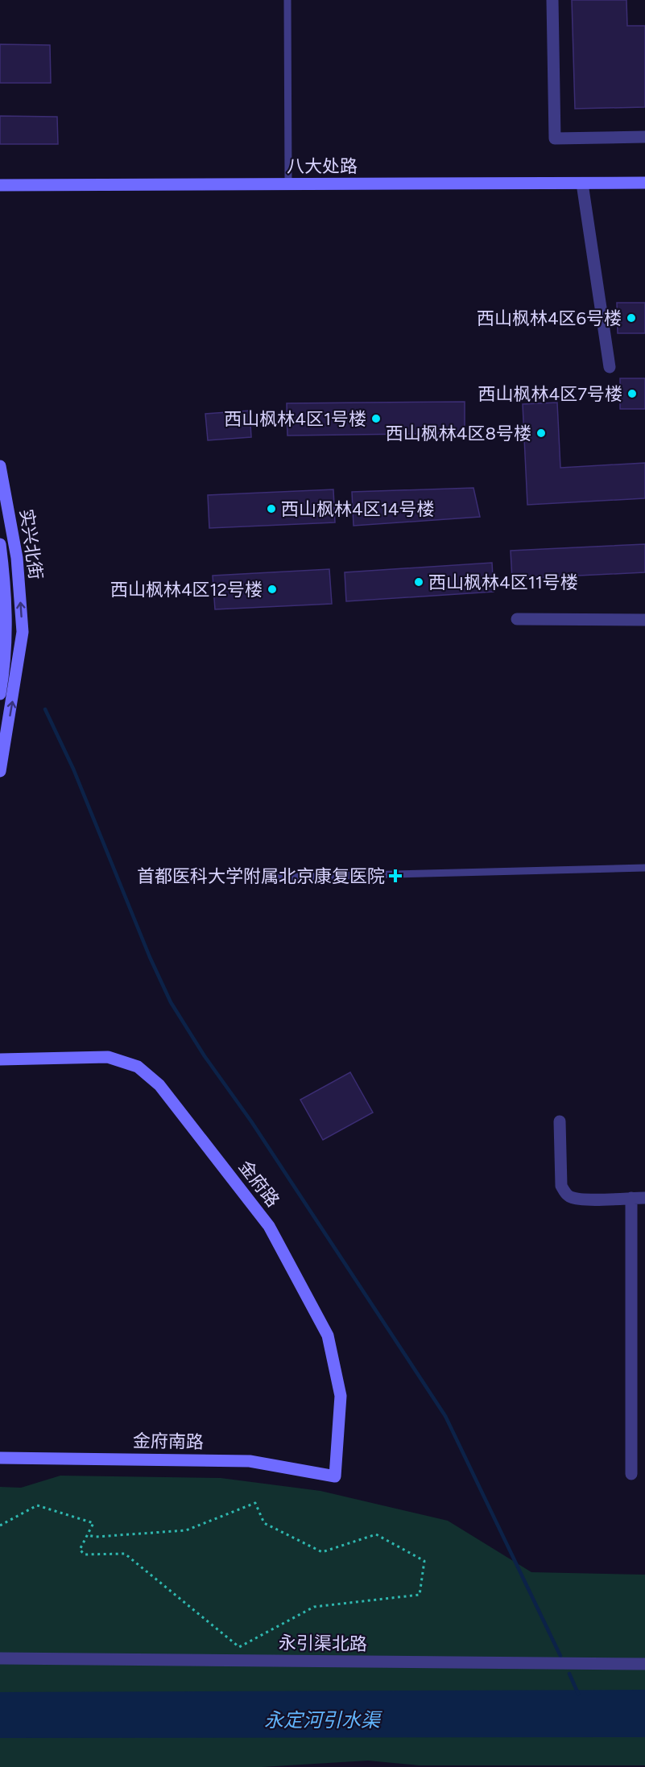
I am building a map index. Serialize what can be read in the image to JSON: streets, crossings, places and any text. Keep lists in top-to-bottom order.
{
  "streets": {
    "street": [
      "八大处路",
      "实兴北街",
      "金府路",
      "金府南路",
      "永引渠北路"
    ]
  },
  "crossings": [
    ["金府路", "金府南路"]
  ],
  "water": ["永定河引水渠"],
  "places": {
    "other": [
      "西山枫林4区6号楼",
      "西山枫林4区7号楼",
      "西山枫林4区1号楼",
      "西山枫林4区8号楼",
      "西山枫林4区14号楼",
      "西山枫林4区11号楼",
      "西山枫林4区12号楼"
    ],
    "health": ["首都医科大学附属北京康复医院"]
  }
}
